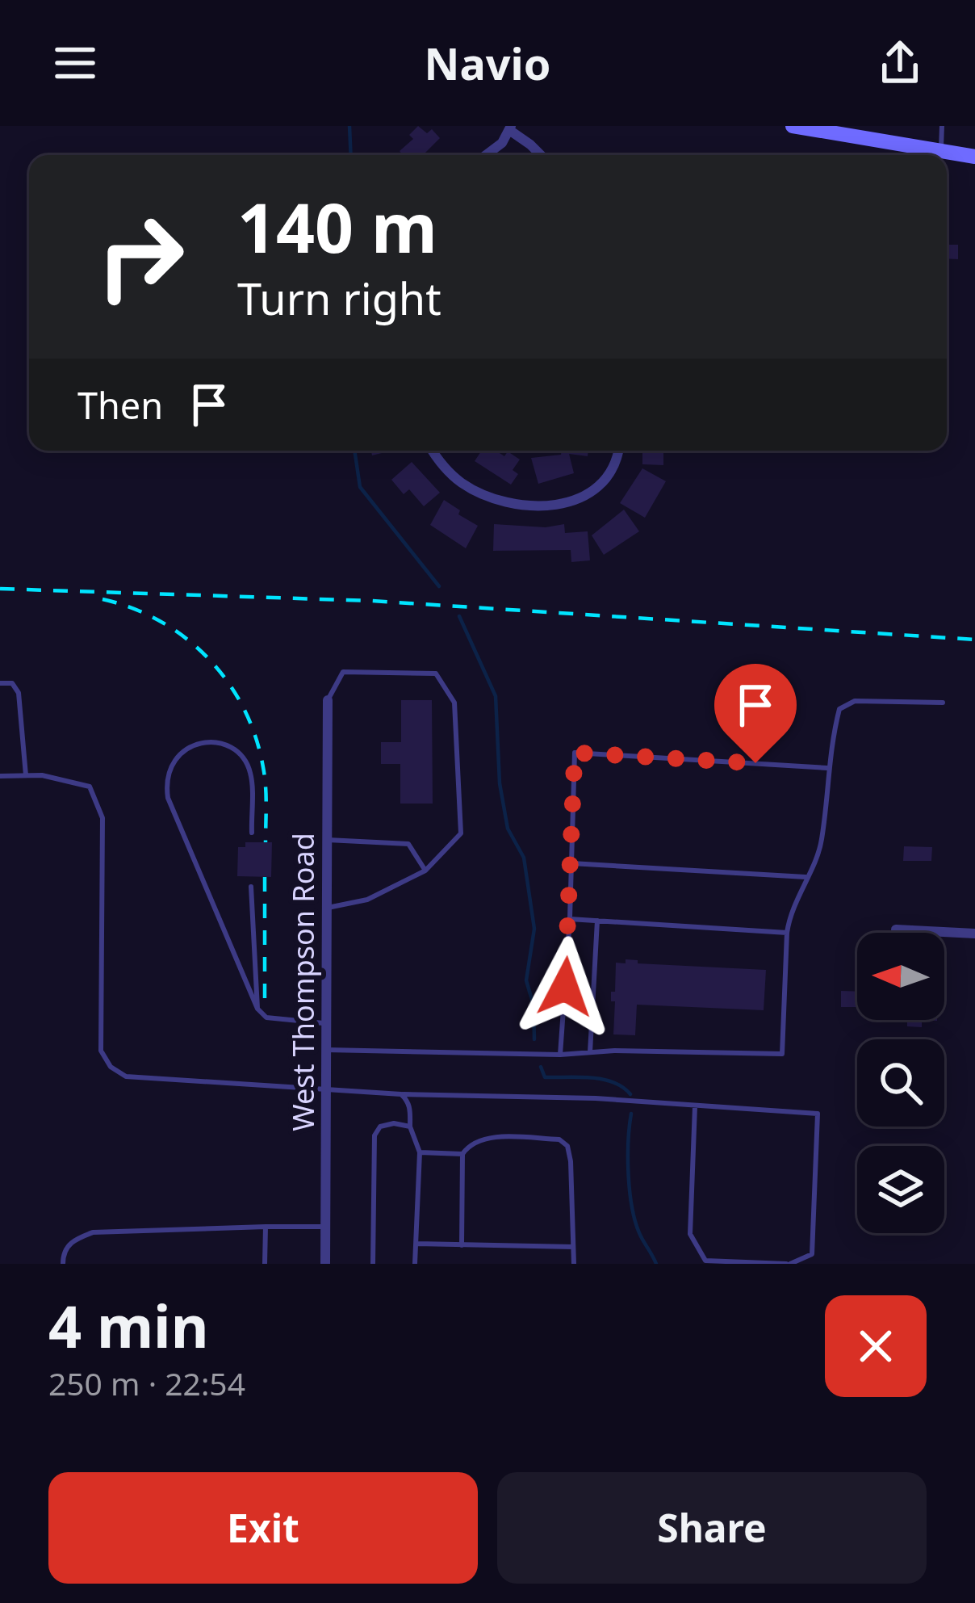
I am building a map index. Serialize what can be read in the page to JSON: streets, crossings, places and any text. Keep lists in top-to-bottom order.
{
  "streets": {
    "street": ["West Thompson Road"]
  },
  "north": "left",
  "page": {
    "header": "Navio",
    "turn": ["140 m", "Turn right"],
    "then": "Then",
    "heading": ["4 min", "250 m · 22:54"],
    "buttons": ["Exit", "Share"]
  }
}
